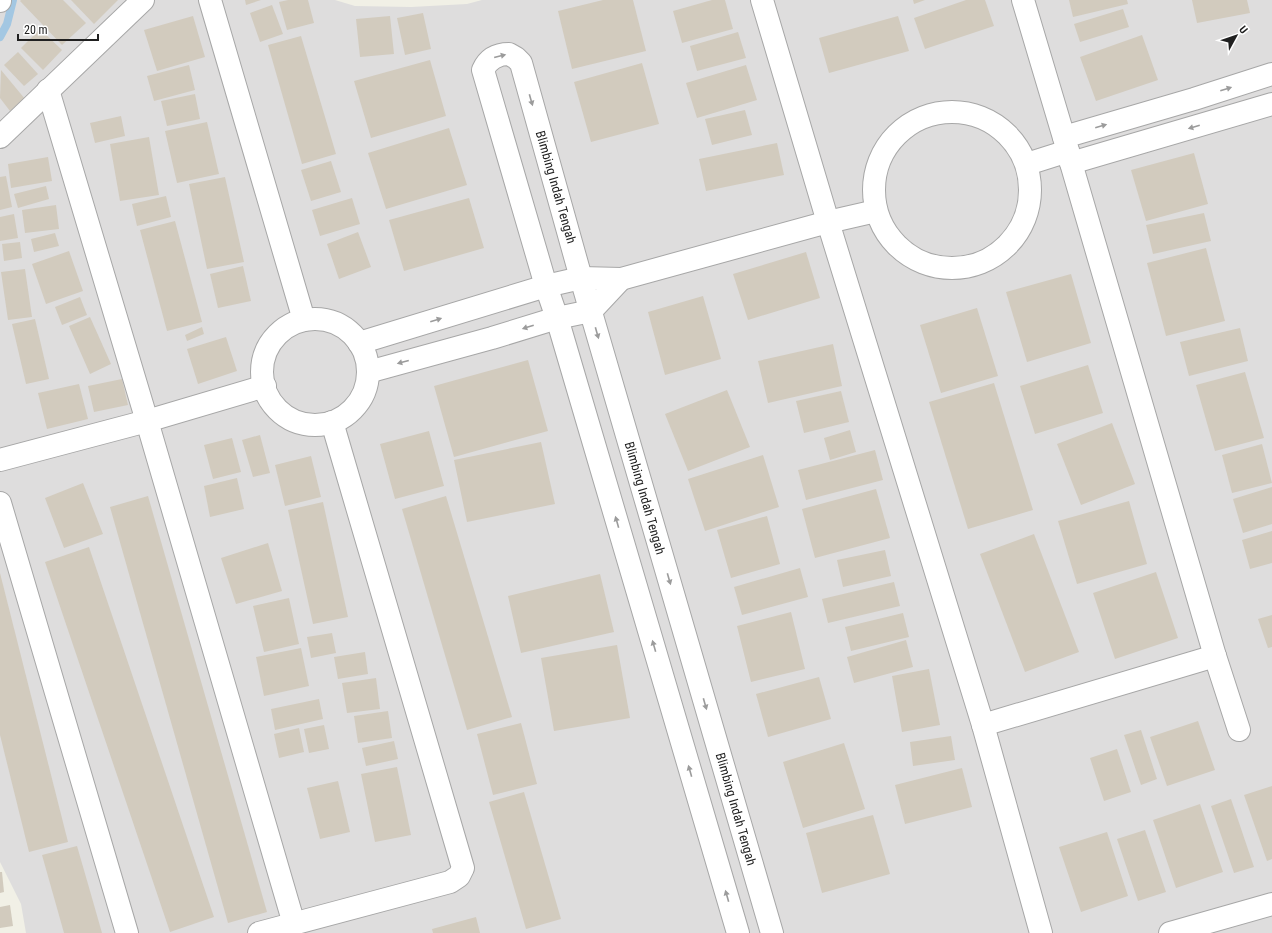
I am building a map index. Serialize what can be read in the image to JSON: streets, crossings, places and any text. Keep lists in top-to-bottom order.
{
  "streets": {
    "street": ["Blimbing Indah Tengah"]
  },
  "scale_bar": "20 m",
  "north": "top right"
}
